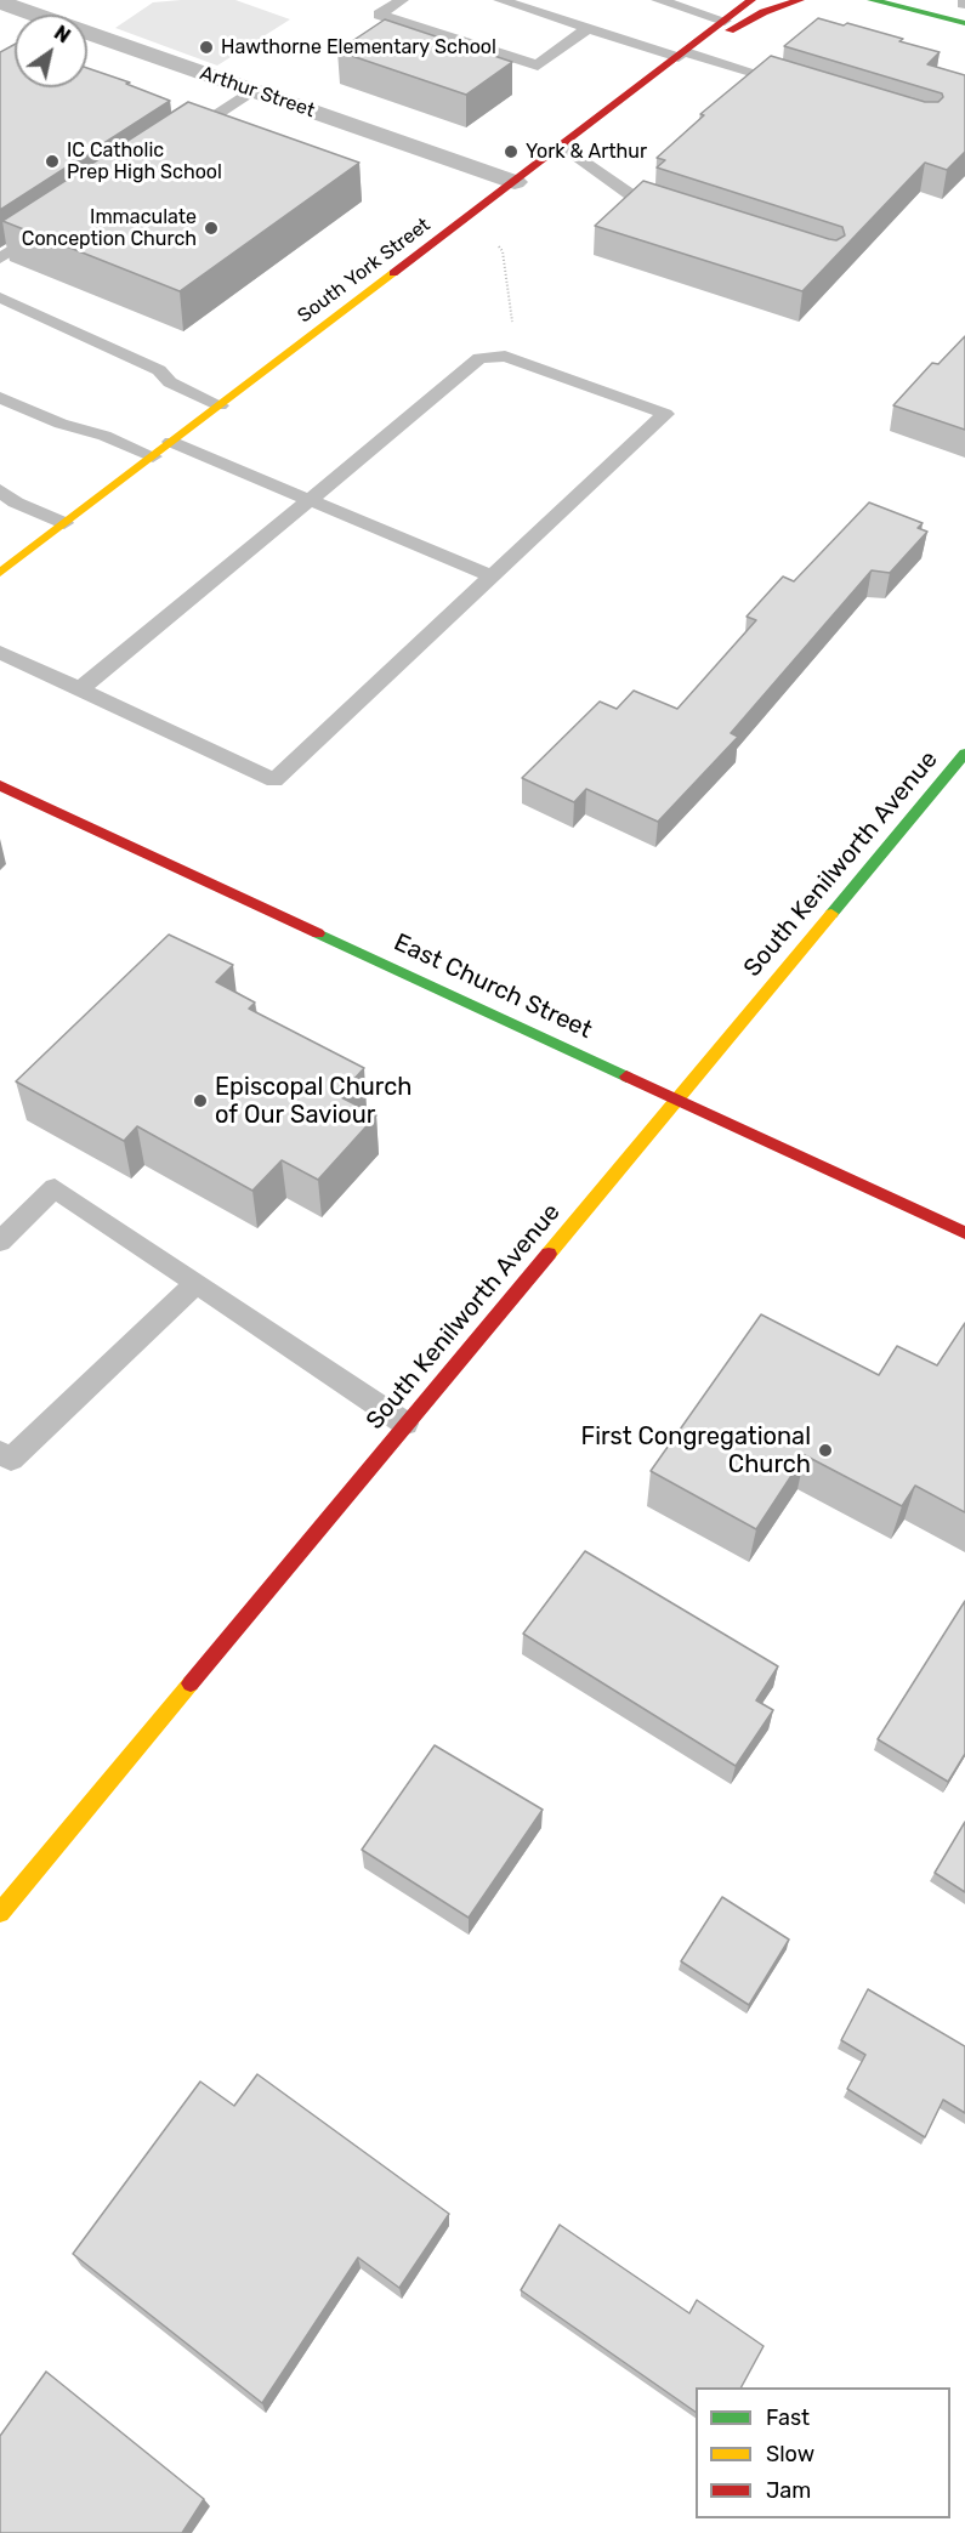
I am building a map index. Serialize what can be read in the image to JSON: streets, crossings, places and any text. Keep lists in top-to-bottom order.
{
  "streets": {
    "street": [
      "Arthur Street",
      "South York Street",
      "South Kenilworth Avenue",
      "East Church Street"
    ]
  },
  "crossings": [
    ["Arthur Street", "South York Street"],
    ["South Kenilworth Avenue", "East Church Street"]
  ],
  "places": [
    "Hawthorne Elementary School",
    "York & Arthur",
    "IC Catholic Prep High School",
    "Immaculate Conception Church",
    "Episcopal Church of Our Saviour",
    "First Congregational Church"
  ],
  "legend": ["Fast", "Slow", "Jam"],
  "north": "top right"
}
